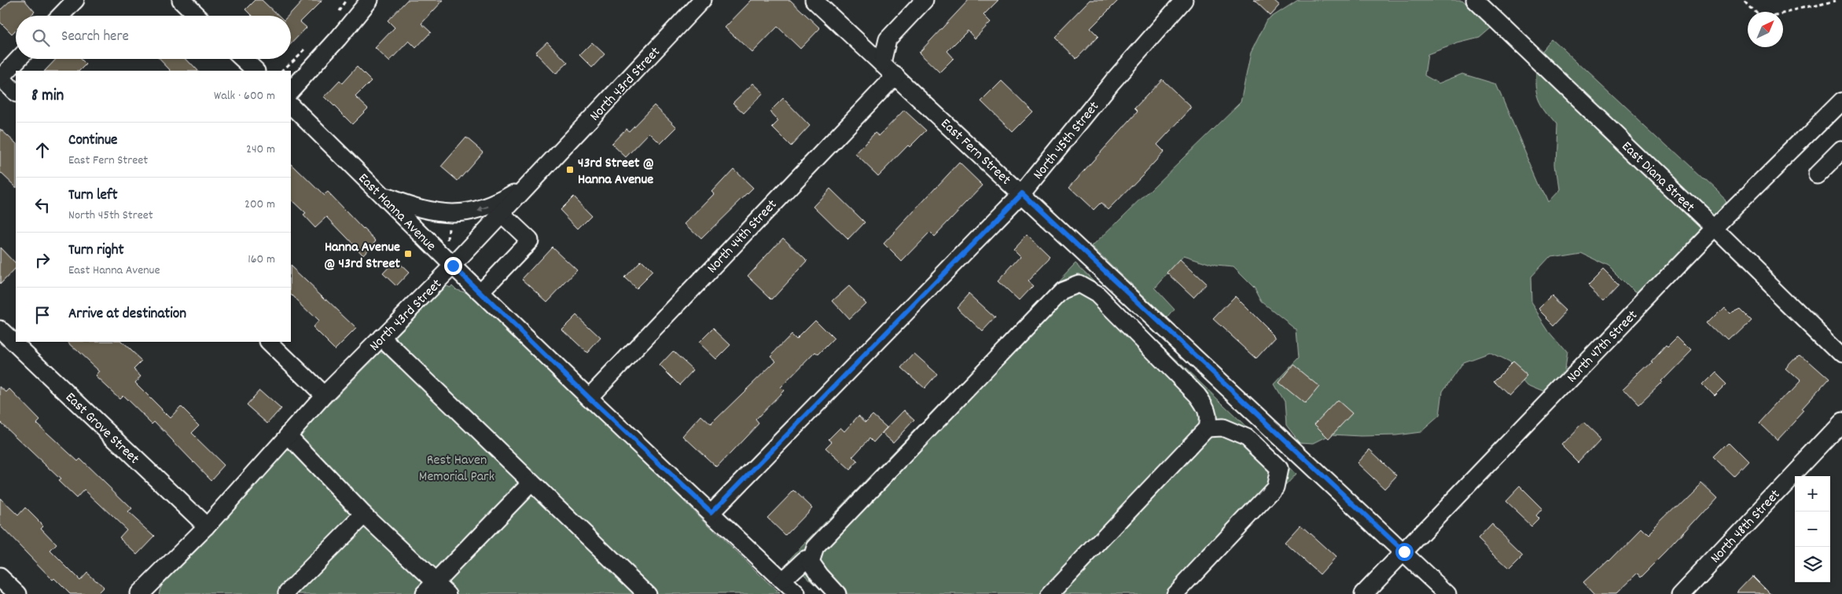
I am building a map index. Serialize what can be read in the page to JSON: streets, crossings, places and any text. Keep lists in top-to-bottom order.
{
  "streets": {
    "street": [
      "North 43rd Street",
      "North 45th Street",
      "East Fern Street",
      "East Diana Street",
      "East Hanna Avenue",
      "North 44th Street",
      "North 47th Street",
      "East Grove Street",
      "North 48th Street"
    ]
  },
  "crossings": [
    ["North 43rd Street", "East Hanna Avenue"],
    ["North 43rd Street", "East Grove Street"],
    ["North 45th Street", "East Fern Street"],
    ["North 45th Street", "East Hanna Avenue"],
    ["East Fern Street", "North 44th Street"],
    ["East Fern Street", "North 47th Street"],
    ["East Diana Street", "North 47th Street"],
    ["East Hanna Avenue", "North 44th Street"]
  ],
  "parks": ["Rest Haven Memorial Park"],
  "places": {
    "transit": ["43rd Street @ Hanna Avenue", "Hanna Avenue @ 43rd Street"]
  },
  "north": "top right",
  "page": {
    "search": "Search here",
    "heading": ["8 min", "Walk · 600 m"],
    "list": [
      ["Continue", "East Fern Street", "240 m"],
      ["Turn left", "North 45th Street", "200 m"],
      ["Turn right", "East Hanna Avenue", "160 m"],
      "Arrive at destination"
    ],
    "map_buttons": ["+", "−"]
  }
}
